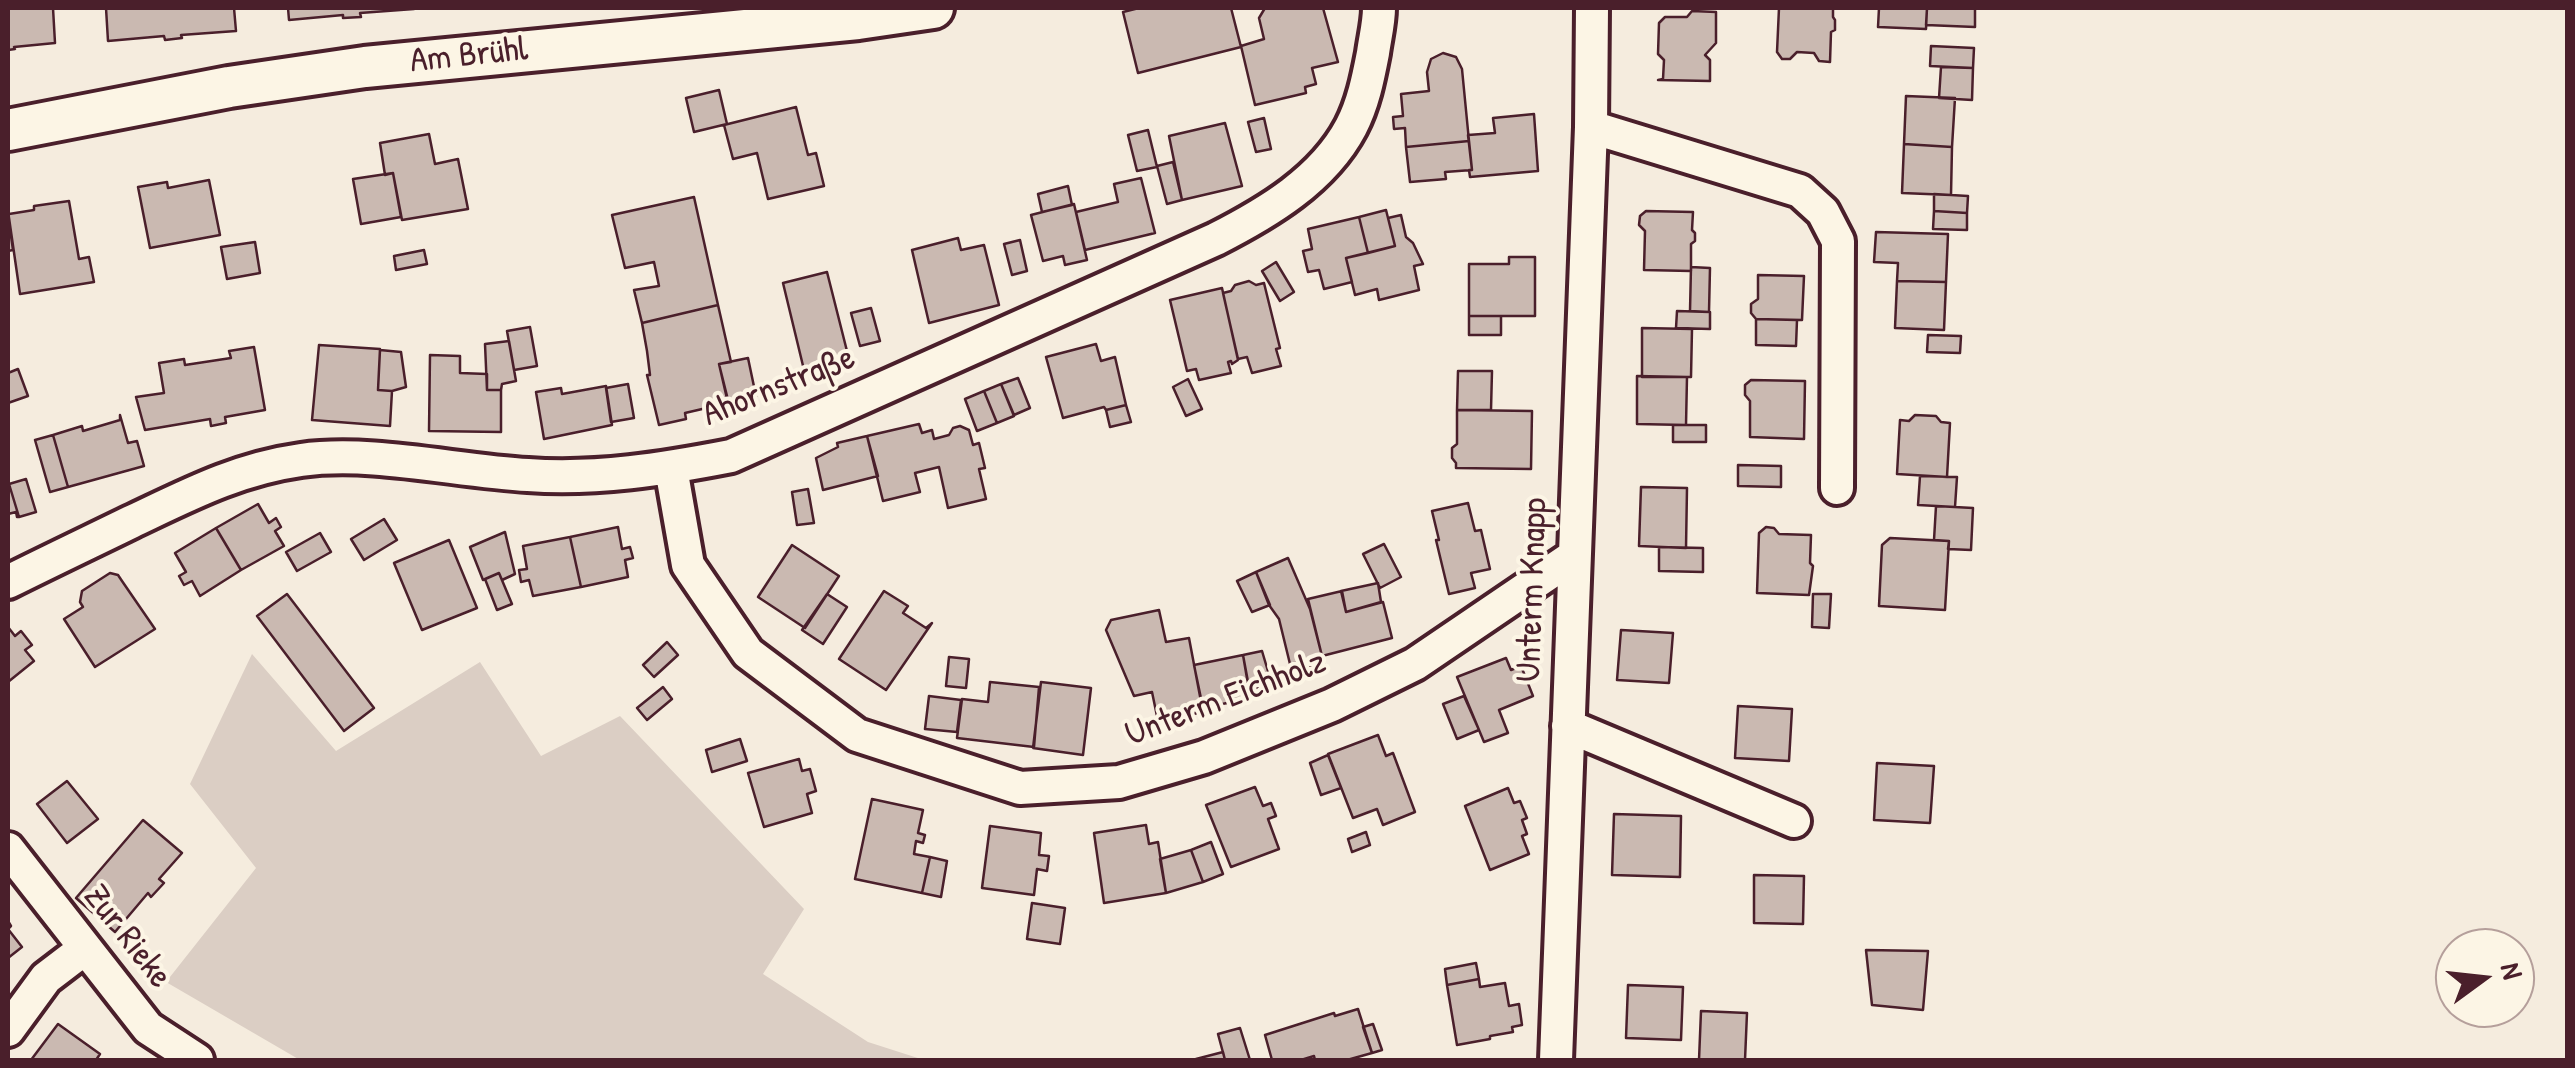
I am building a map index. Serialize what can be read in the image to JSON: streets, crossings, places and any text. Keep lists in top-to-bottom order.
{
  "streets": {
    "street": [
      "Am Brühl",
      "Ahornstraße",
      "Unterm Knapp",
      "Unterm Eichholz",
      "Zur Rieke"
    ]
  },
  "crossings": [
    ["Ahornstraße", "Unterm Eichholz"],
    ["Unterm Knapp", "Unterm Eichholz"]
  ],
  "north": "right"
}
